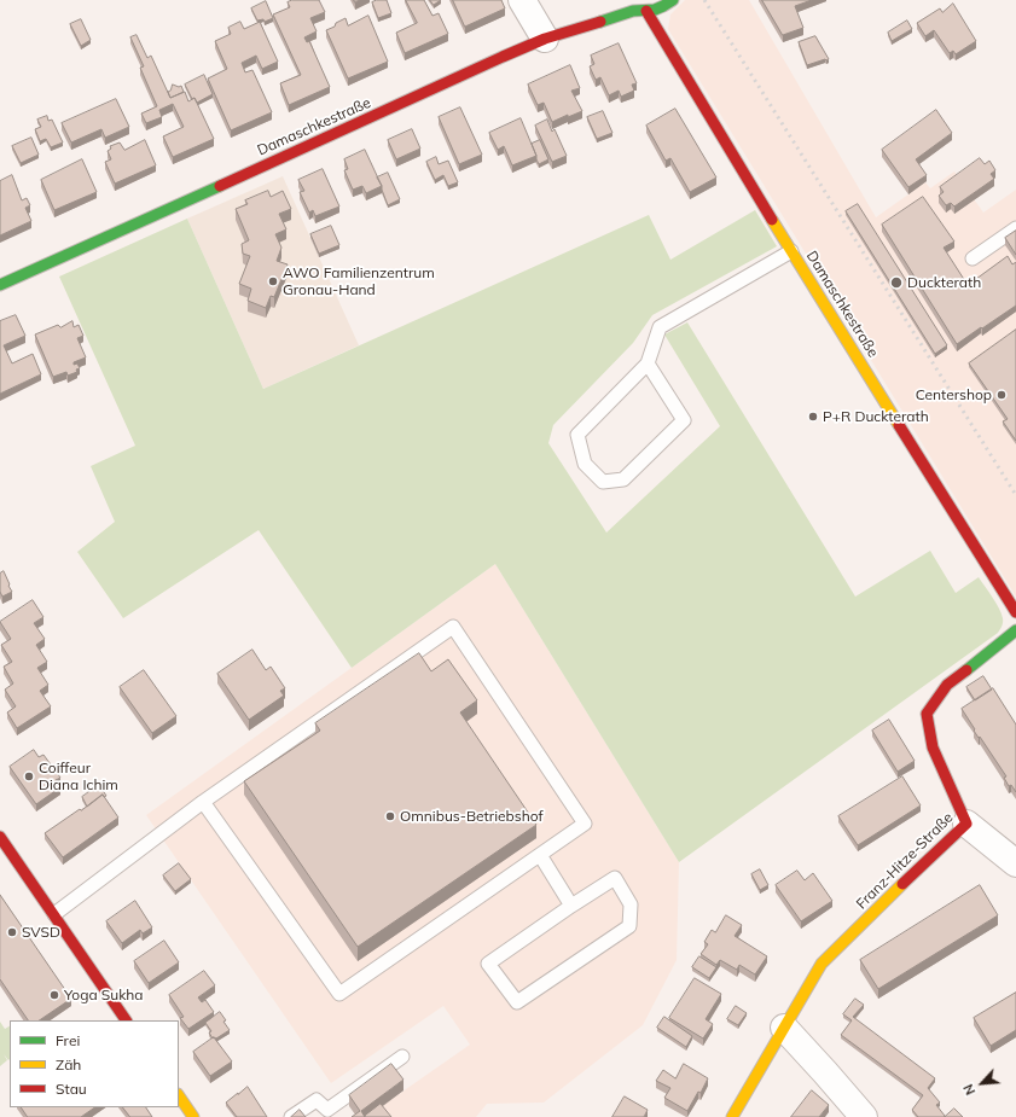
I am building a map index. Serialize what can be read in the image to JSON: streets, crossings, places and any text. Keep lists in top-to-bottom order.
{
  "streets": {
    "street": ["Damaschkestraße", "Franz-Hitze-Straße"]
  },
  "places": [
    "AWO Familienzentrum Gronau-Hand",
    "Duckterath",
    "Centershop",
    "P+R Duckterath",
    "Coiffeur Diana Ichim",
    "Omnibus-Betriebshof",
    "SVSD",
    "Yoga Sukha"
  ],
  "legend": ["Frei", "Zäh", "Stau"],
  "north": "bottom left"
}
